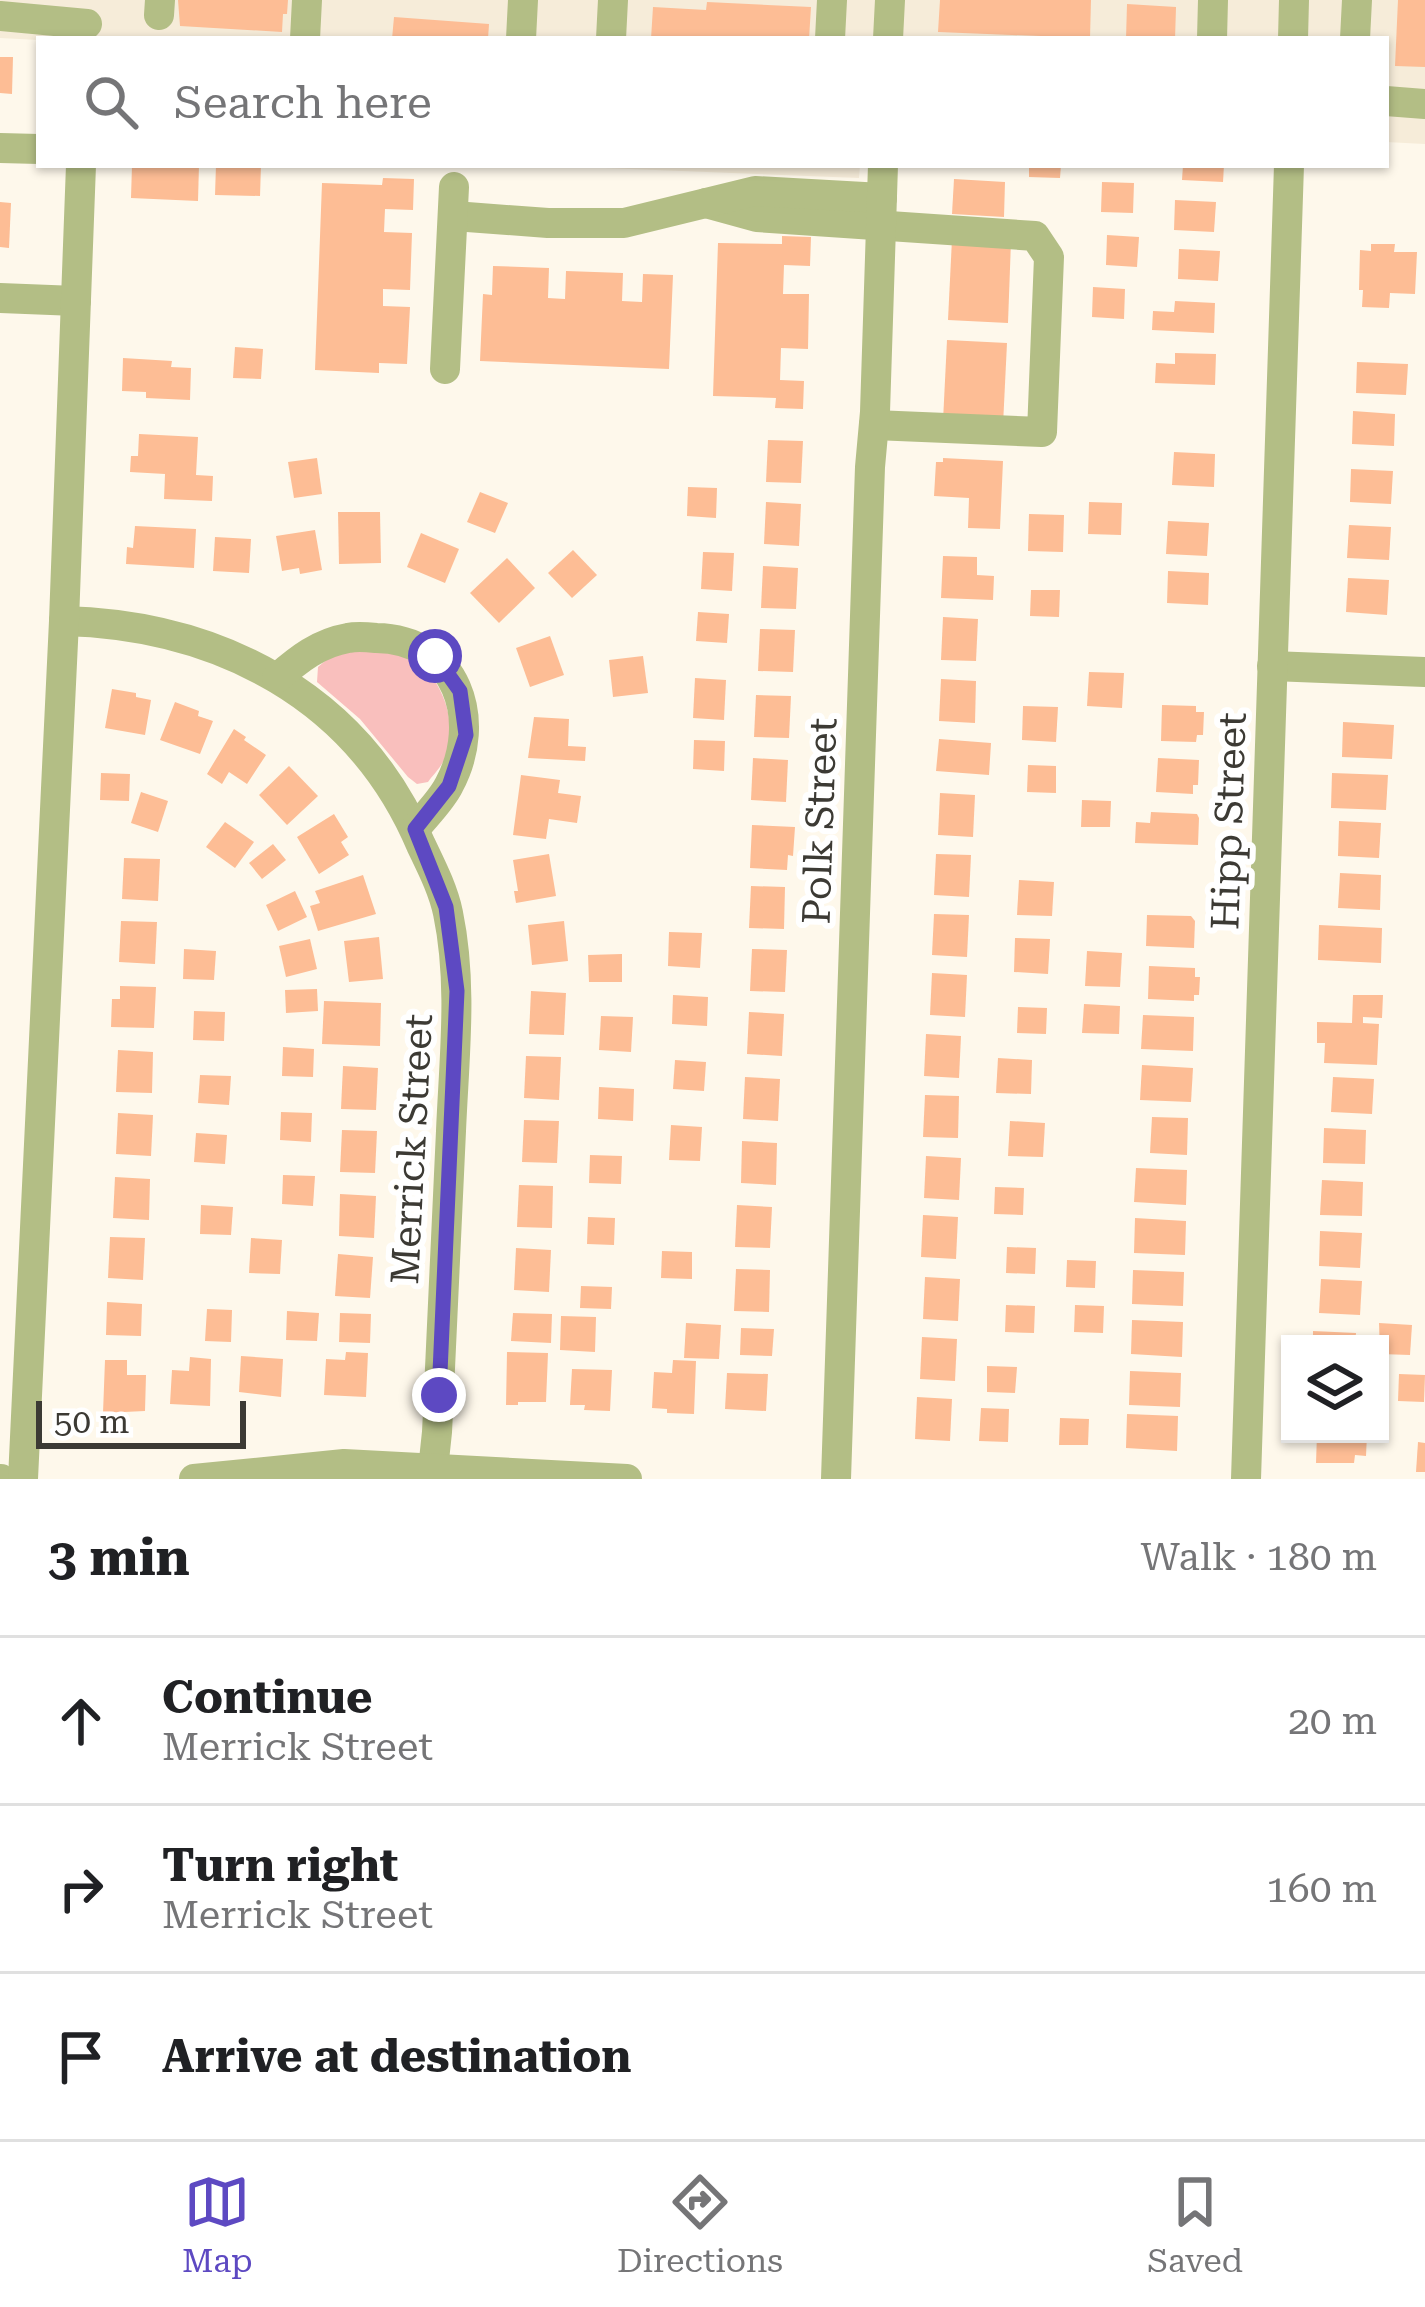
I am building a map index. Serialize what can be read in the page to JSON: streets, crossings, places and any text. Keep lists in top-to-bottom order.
{
  "streets": {
    "street": ["Polk Street", "Hipp Street", "Merrick Street"]
  },
  "scale_bar": "50 m",
  "page": {
    "search": "Search here",
    "scale": "50 m",
    "heading": ["3 min", "Walk · 180 m"],
    "list": [
      ["Continue", "Merrick Street", "20 m"],
      ["Turn right", "Merrick Street", "160 m"],
      "Arrive at destination"
    ],
    "nav": ["Map", "Directions", "Saved"]
  }
}
